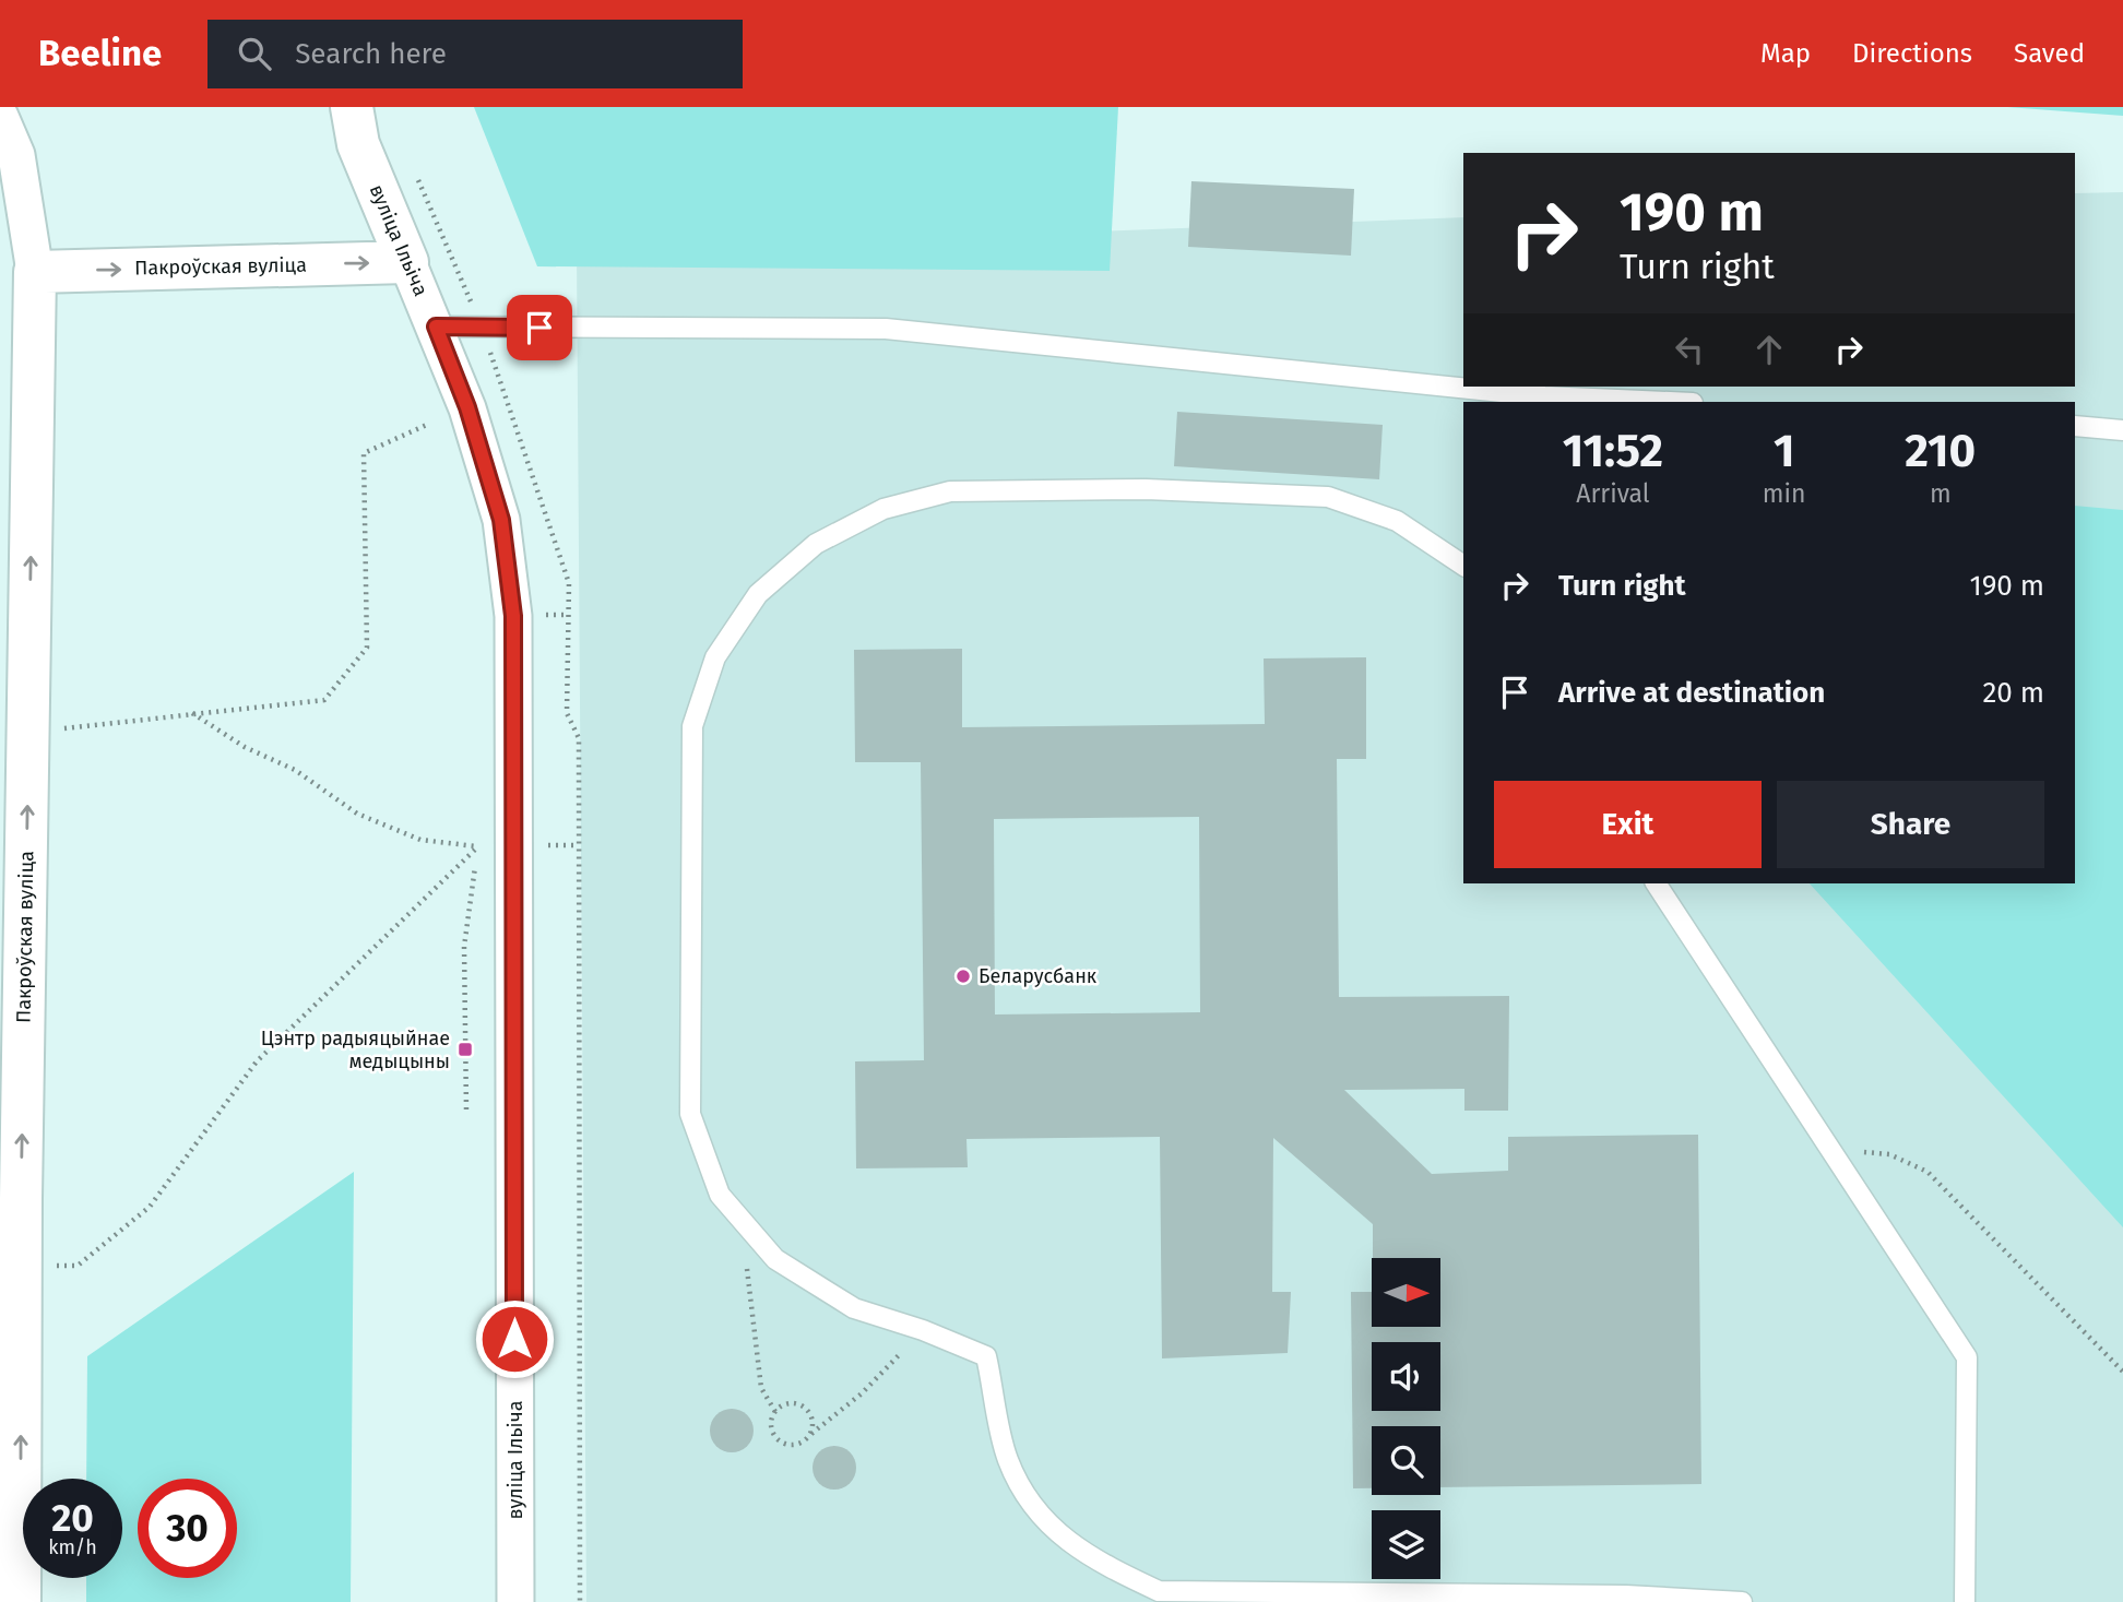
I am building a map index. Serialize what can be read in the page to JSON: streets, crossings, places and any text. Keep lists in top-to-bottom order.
{
  "streets": {
    "street": ["вуліца Ільіча", "Пакроўская вуліца"]
  },
  "crossings": [
    ["вуліца Ільіча", "Пакроўская вуліца"]
  ],
  "one_way": ["Пакроўская вуліца"],
  "places": {
    "other": ["Беларусбанк"],
    "transit": ["Цэнтр радыяцыйнае медыцыны"]
  },
  "north": "right",
  "page": {
    "header": "Beeline",
    "search": "Search here",
    "nav": ["Map", "Directions", "Saved"],
    "turn": ["190 m", "Turn right"],
    "eta": [
      "11:52",
      "Arrival",
      "1",
      "min",
      "210",
      "m"
    ],
    "list": [
      {
        "name": "Turn right",
        "value": "190 m"
      },
      {
        "name": "Arrive at destination",
        "value": "20 m"
      }
    ],
    "buttons": ["Exit", "Share"],
    "speed": "20 km/h",
    "limit": "30"
  }
}
